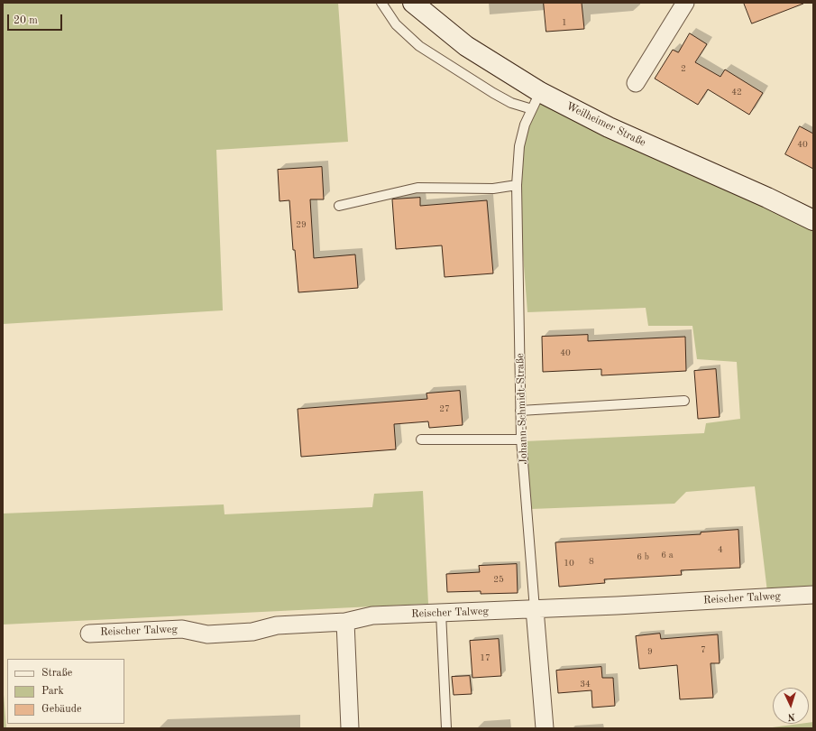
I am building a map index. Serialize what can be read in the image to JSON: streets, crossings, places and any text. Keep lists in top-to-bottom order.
{
  "streets": {
    "street": ["Weilheimer Straße", "Johann-Schmidt-Straße", "Reischer Talweg"]
  },
  "crossings": [
    ["Weilheimer Straße", "Johann-Schmidt-Straße"],
    ["Johann-Schmidt-Straße", "Reischer Talweg"]
  ],
  "house_numbers": [
    "1",
    "2",
    "42",
    "40",
    "29",
    "40",
    "27",
    "4",
    "6 a",
    "6 b",
    "8",
    "10",
    "25",
    "7",
    "9",
    "17",
    "34"
  ],
  "legend": ["Straße", "Park", "Gebäude"],
  "scale_bar": "20 m",
  "north": "bottom"
}
